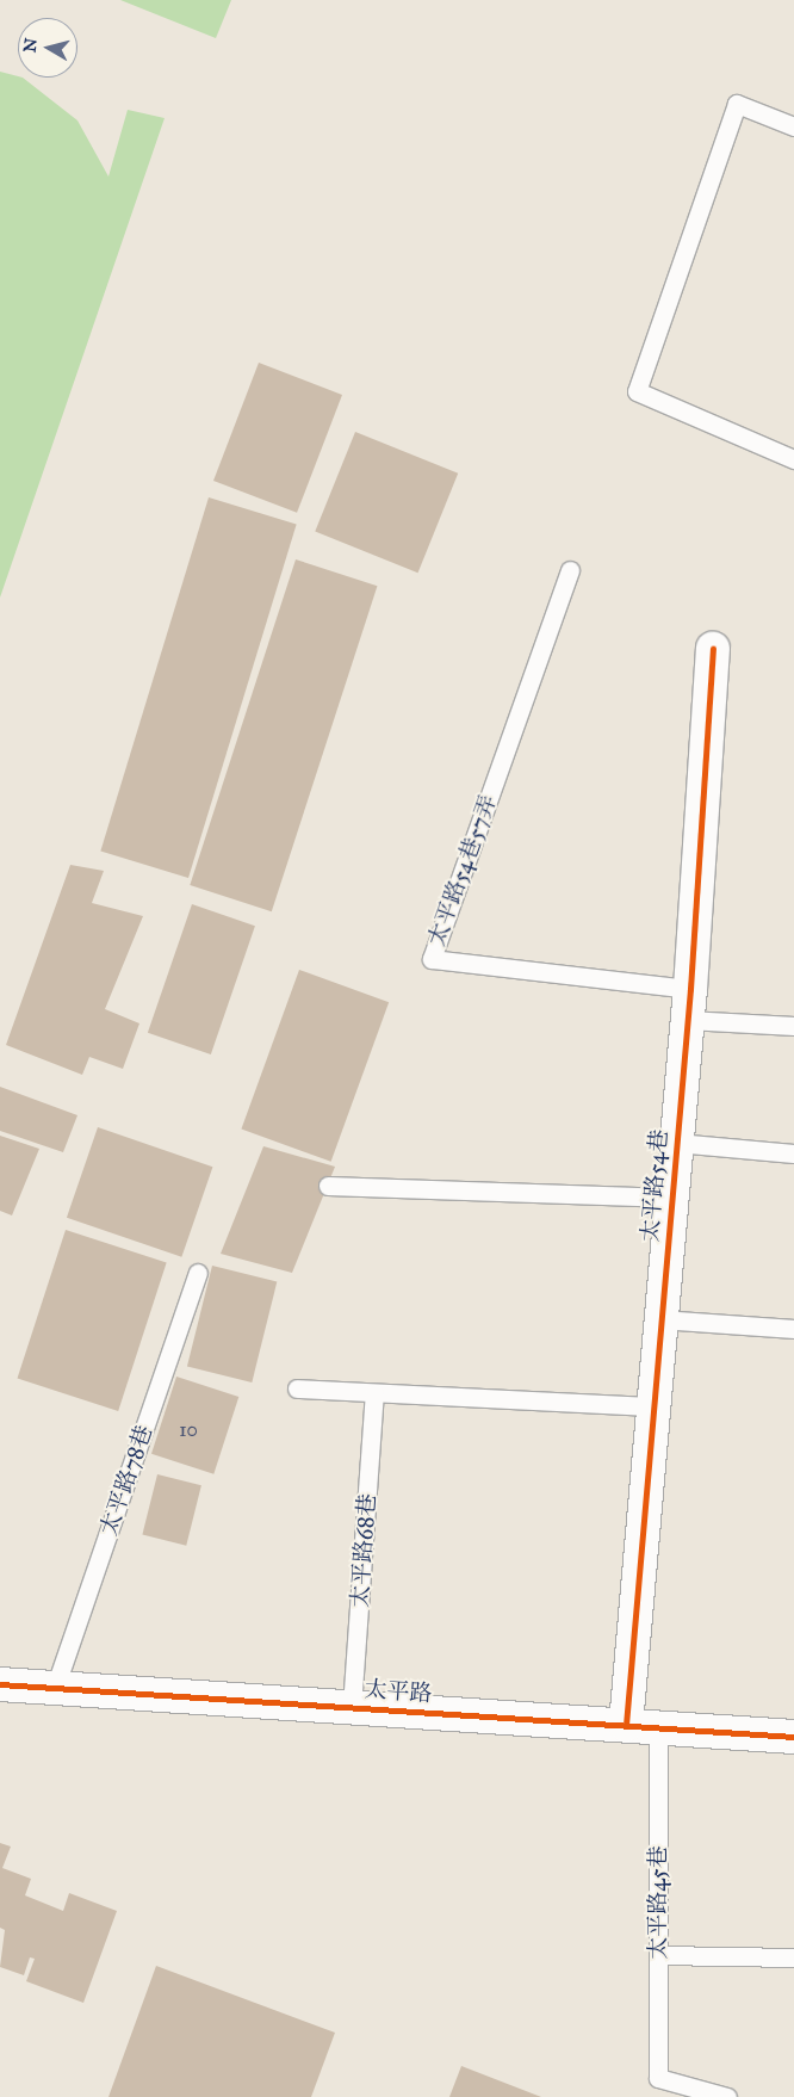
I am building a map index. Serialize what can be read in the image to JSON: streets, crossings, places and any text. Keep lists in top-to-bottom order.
{
  "streets": {
    "street": ["太平路54巷", "太平路"],
    "lane": [
      "太平路54巷57弄",
      "太平路78巷",
      "太平路68巷",
      "太平路45巷"
    ]
  },
  "crossings": [
    ["太平路54巷57弄", "太平路54巷"],
    ["太平路54巷", "太平路"],
    ["太平路78巷", "太平路"],
    ["太平路68巷", "太平路"],
    ["太平路", "太平路45巷"]
  ],
  "house_numbers": ["10"],
  "north": "left"
}
